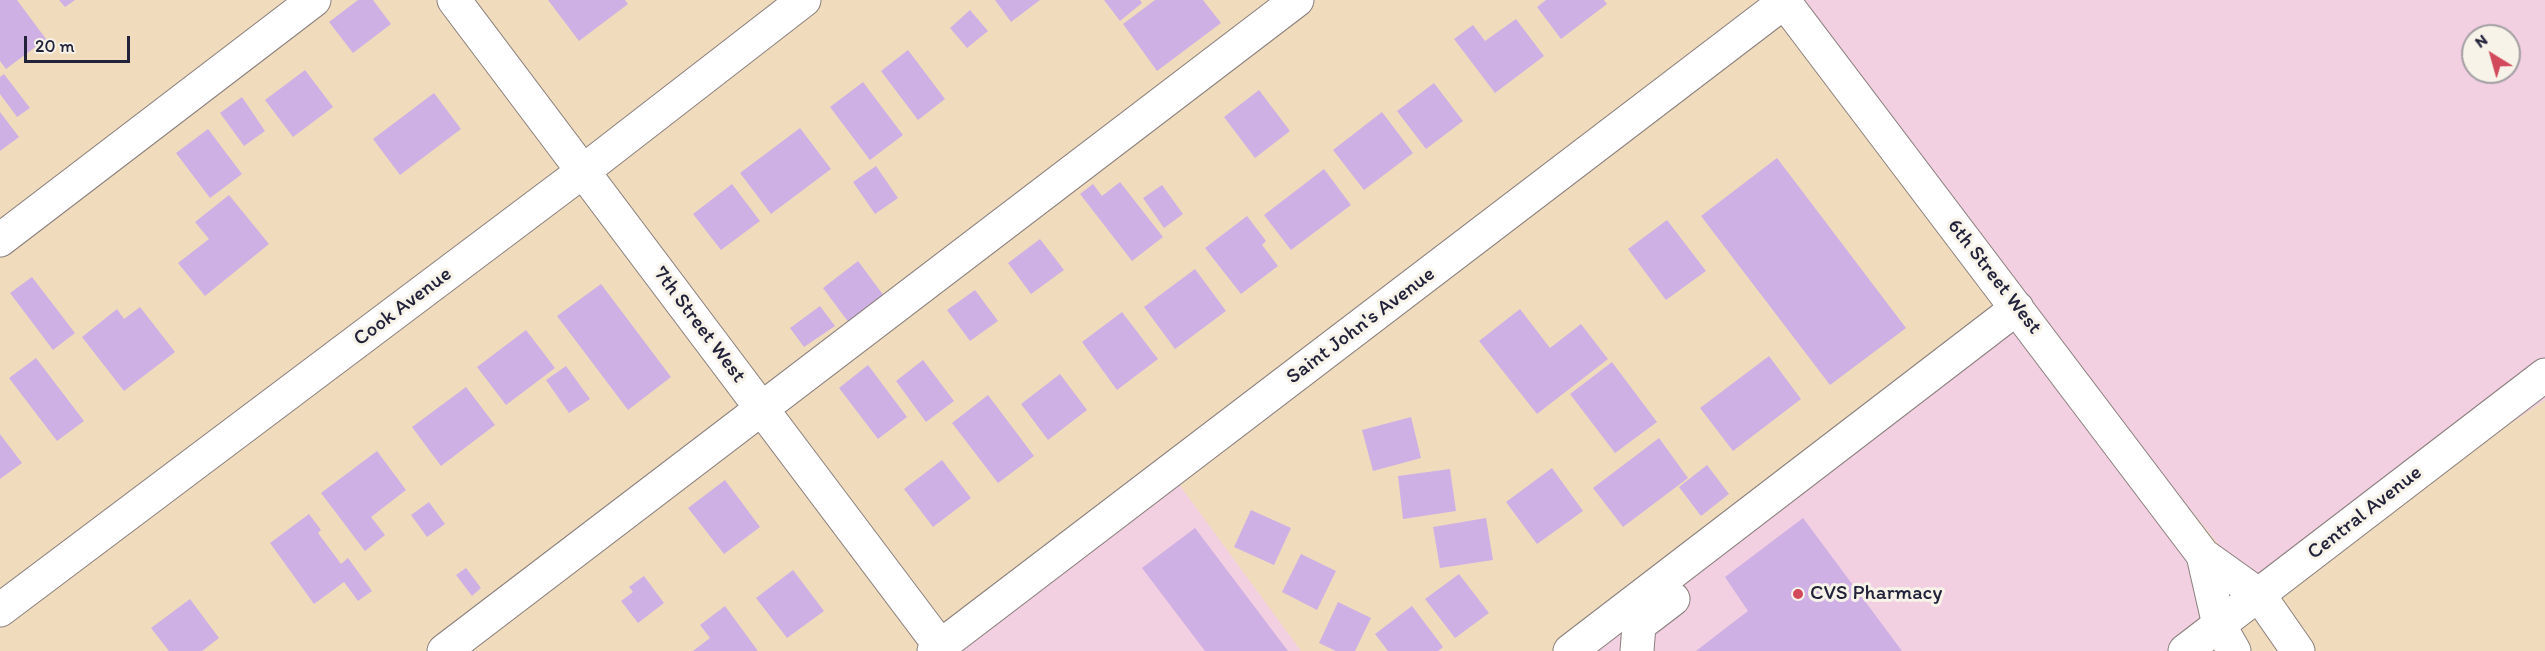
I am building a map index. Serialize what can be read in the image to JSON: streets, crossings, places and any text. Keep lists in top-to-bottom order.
{
  "streets": {
    "street": [
      "6th Street West",
      "Cook Avenue",
      "7th Street West",
      "Saint John's Avenue",
      "Central Avenue"
    ]
  },
  "crossings": [
    ["6th Street West", "Saint John's Avenue"],
    ["6th Street West", "Central Avenue"],
    ["Cook Avenue", "7th Street West"],
    ["7th Street West", "Saint John's Avenue"]
  ],
  "places": ["CVS Pharmacy"],
  "scale_bar": "20 m",
  "north": "top left"
}
